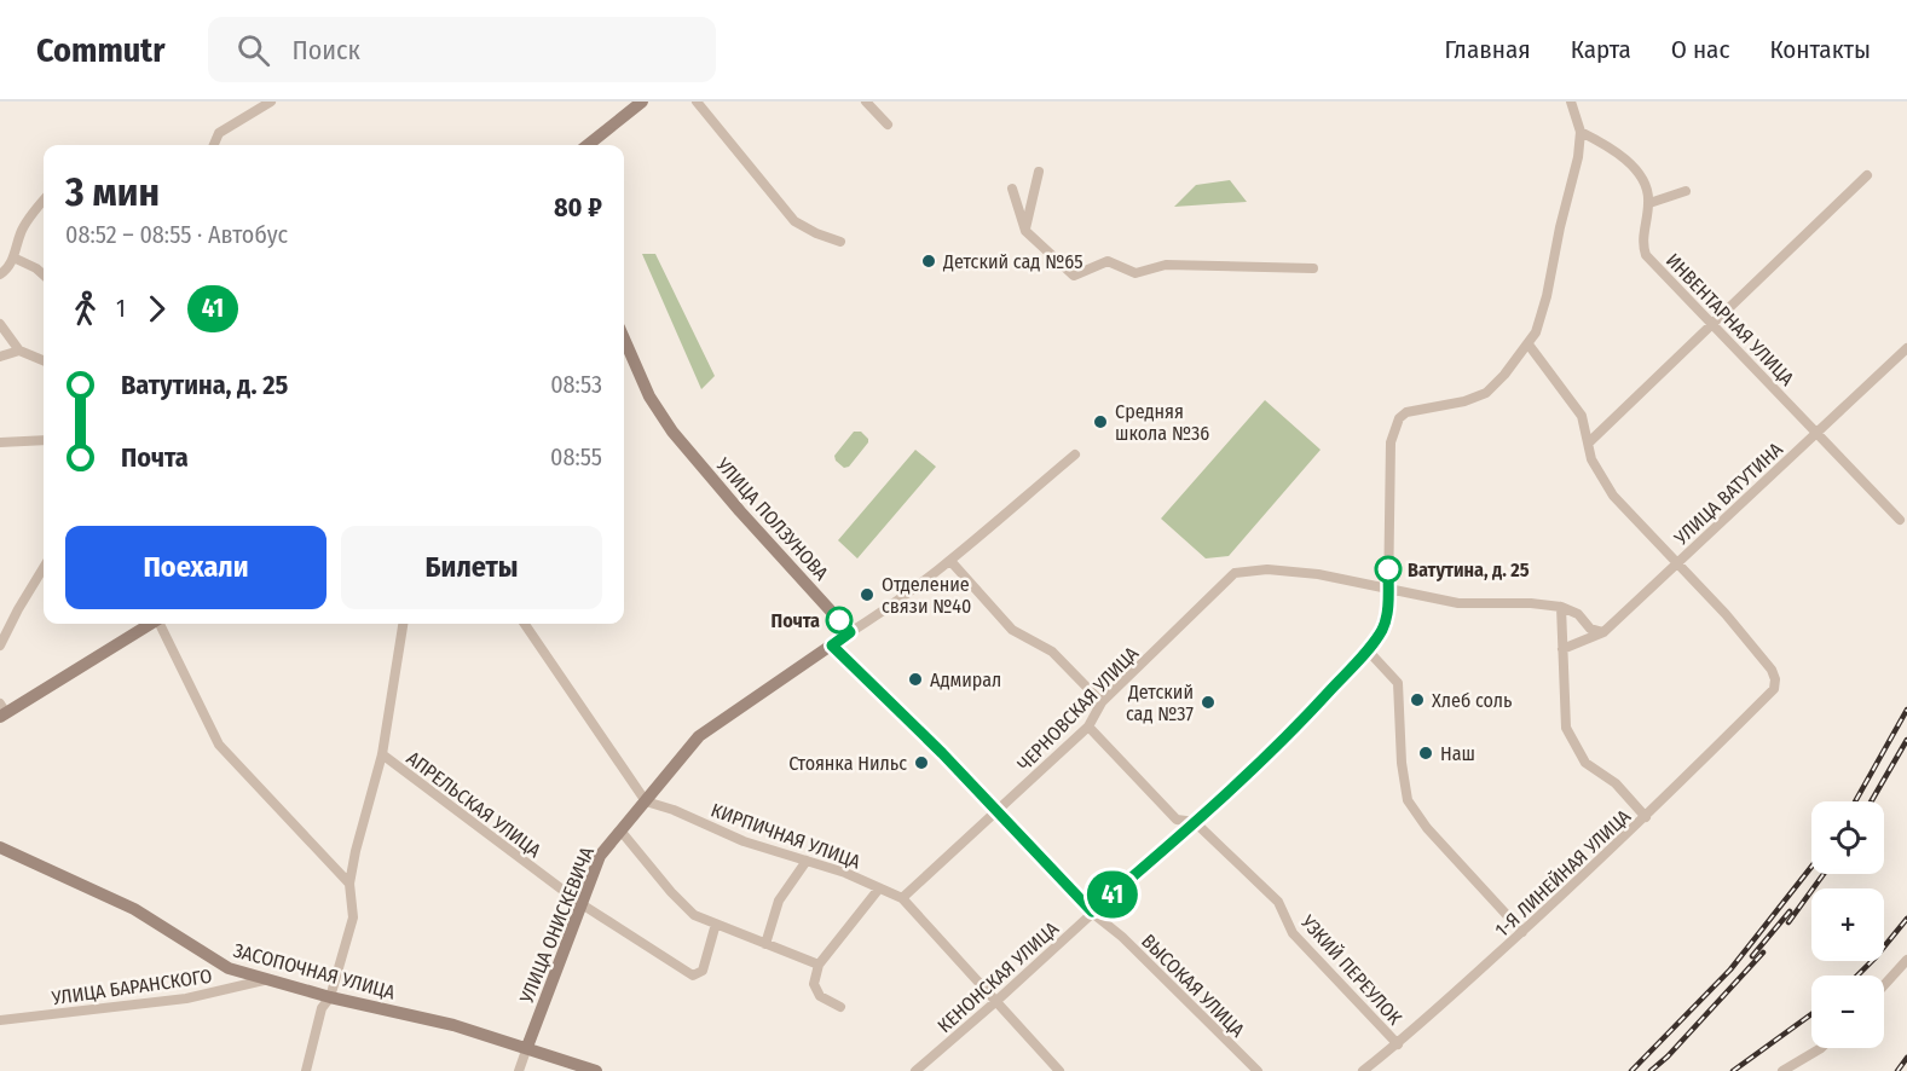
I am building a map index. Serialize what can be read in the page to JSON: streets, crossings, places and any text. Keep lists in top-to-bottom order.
{
  "streets": {
    "street": [
      "ИНВЕНТАРНАЯ УЛИЦА",
      "УЛИЦА ВАТУТИНА",
      "УЛИЦА ПОЛЗУНОВА",
      "ЧЕРНОВСКАЯ УЛИЦА",
      "АПРЕЛЬСКАЯ УЛИЦА",
      "КИРПИЧНАЯ УЛИЦА",
      "1-Я ЛИНЕЙНАЯ УЛИЦА",
      "УЛИЦА ОНИСКЕВИЧА",
      "УЗКИЙ ПЕРЕУЛОК",
      "ЗАСОПОЧНАЯ УЛИЦА",
      "КЕНОНСКАЯ УЛИЦА",
      "ВЫСОКАЯ УЛИЦА",
      "УЛИЦА БАРАНСКОГО"
    ]
  },
  "crossings": [
    ["ИНВЕНТАРНАЯ УЛИЦА", "УЛИЦА ВАТУТИНА"],
    ["УЛИЦА ВАТУТИНА", "1-Я ЛИНЕЙНАЯ УЛИЦА"],
    ["УЛИЦА ПОЛЗУНОВА", "УЛИЦА ОНИСКЕВИЧА"],
    ["ЧЕРНОВСКАЯ УЛИЦА", "КИРПИЧНАЯ УЛИЦА"],
    ["ЧЕРНОВСКАЯ УЛИЦА", "УЗКИЙ ПЕРЕУЛОК"],
    ["ЧЕРНОВСКАЯ УЛИЦА", "КЕНОНСКАЯ УЛИЦА"],
    ["ЧЕРНОВСКАЯ УЛИЦА", "ВЫСОКАЯ УЛИЦА"],
    ["АПРЕЛЬСКАЯ УЛИЦА", "УЛИЦА ОНИСКЕВИЧА"],
    ["КИРПИЧНАЯ УЛИЦА", "УЛИЦА ОНИСКЕВИЧА"],
    ["КИРПИЧНАЯ УЛИЦА", "КЕНОНСКАЯ УЛИЦА"],
    ["1-Я ЛИНЕЙНАЯ УЛИЦА", "УЗКИЙ ПЕРЕУЛОК"],
    ["УЛИЦА ОНИСКЕВИЧА", "ЗАСОПОЧНАЯ УЛИЦА"],
    ["УЛИЦА ОНИСКЕВИЧА", "ВЫСОКАЯ УЛИЦА"],
    ["УЗКИЙ ПЕРЕУЛОК", "КЕНОНСКАЯ УЛИЦА"],
    ["ЗАСОПОЧНАЯ УЛИЦА", "УЛИЦА БАРАНСКОГО"],
    ["КЕНОНСКАЯ УЛИЦА", "ВЫСОКАЯ УЛИЦА"]
  ],
  "places": [
    "Детский сад №65",
    "Средняя школа №36",
    "Ватутина, д. 25",
    "Отделение связи №40",
    "Почта",
    "Адмирал",
    "Хлеб соль",
    "Детский сад №37",
    "Наш",
    "Стоянка Нильс"
  ],
  "lines": ["bus line 41"],
  "page": {
    "header": "Commutr",
    "search": "Поиск",
    "nav": [
      "Главная",
      "Карта",
      "О нас",
      "Контакты"
    ],
    "on_map": "41",
    "heading": ["3 мин", "08:52 – 08:55 · Автобус", "80 ₽"],
    "legs": ["1", "41"],
    "list": [
      {
        "name": "Ватутина, д. 25",
        "value": "08:53"
      },
      {
        "name": "Почта",
        "value": "08:55"
      }
    ],
    "buttons": ["Поехали", "Билеты"],
    "map_buttons": ["+", "−"]
  }
}
